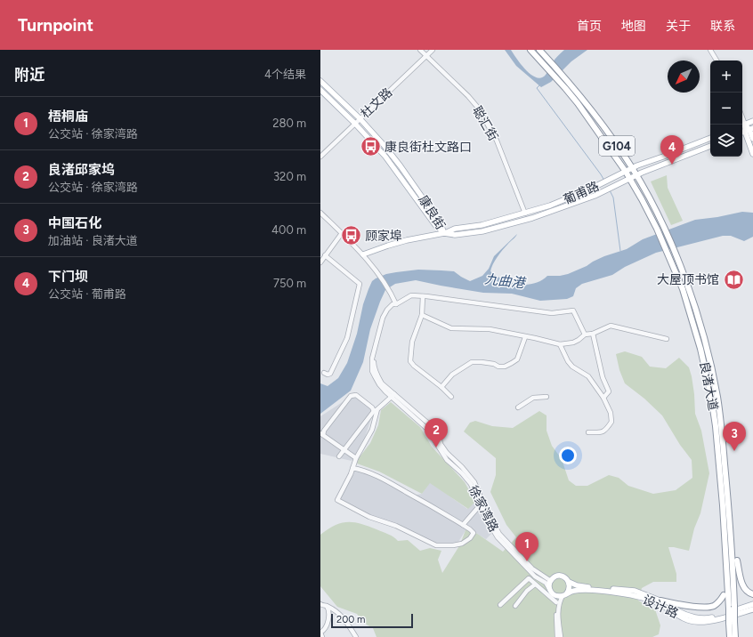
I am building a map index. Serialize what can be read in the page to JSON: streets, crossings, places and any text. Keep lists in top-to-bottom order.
{
  "streets": {
    "highway": ["G104", "良渚大道"],
    "main road": ["葡甫路", "康良街", "设计路"],
    "street": ["杜文路", "聪汇街", "徐家湾路"]
  },
  "crossings": [
    ["杜文路", "聪汇街"],
    ["杜文路", "康良街"],
    ["聪汇街", "葡甫路"],
    ["G104", "葡甫路"],
    ["G104", "良渚大道"],
    ["葡甫路", "康良街"],
    ["葡甫路", "良渚大道"],
    ["徐家湾路", "设计路"]
  ],
  "water": ["九曲港"],
  "places": {
    "bus stop": ["康良街杜文路口", "顾家埠"],
    "library": ["大屋顶书馆"]
  },
  "scale_bar": "200 m",
  "north": "bottom left",
  "page": {
    "header": "Turnpoint",
    "nav": [
      "首页",
      "地图",
      "关于",
      "联系"
    ],
    "heading": ["附近", "4个结果"],
    "map_buttons": ["+", "−"],
    "list": [
      {
        "mark": "1",
        "name": "梧桐庙",
        "note": "公交站 · 徐家湾路",
        "value": "280 m"
      },
      {
        "mark": "2",
        "name": "良渚邱家坞",
        "note": "公交站 · 徐家湾路",
        "value": "320 m"
      },
      {
        "mark": "3",
        "name": "中国石化",
        "note": "加油站 · 良渚大道",
        "value": "400 m"
      },
      {
        "mark": "4",
        "name": "下门坝",
        "note": "公交站 · 葡甫路",
        "value": "750 m"
      }
    ],
    "pins": [
      "4",
      "2",
      "3",
      "1"
    ],
    "scale": "200 m"
  }
}
